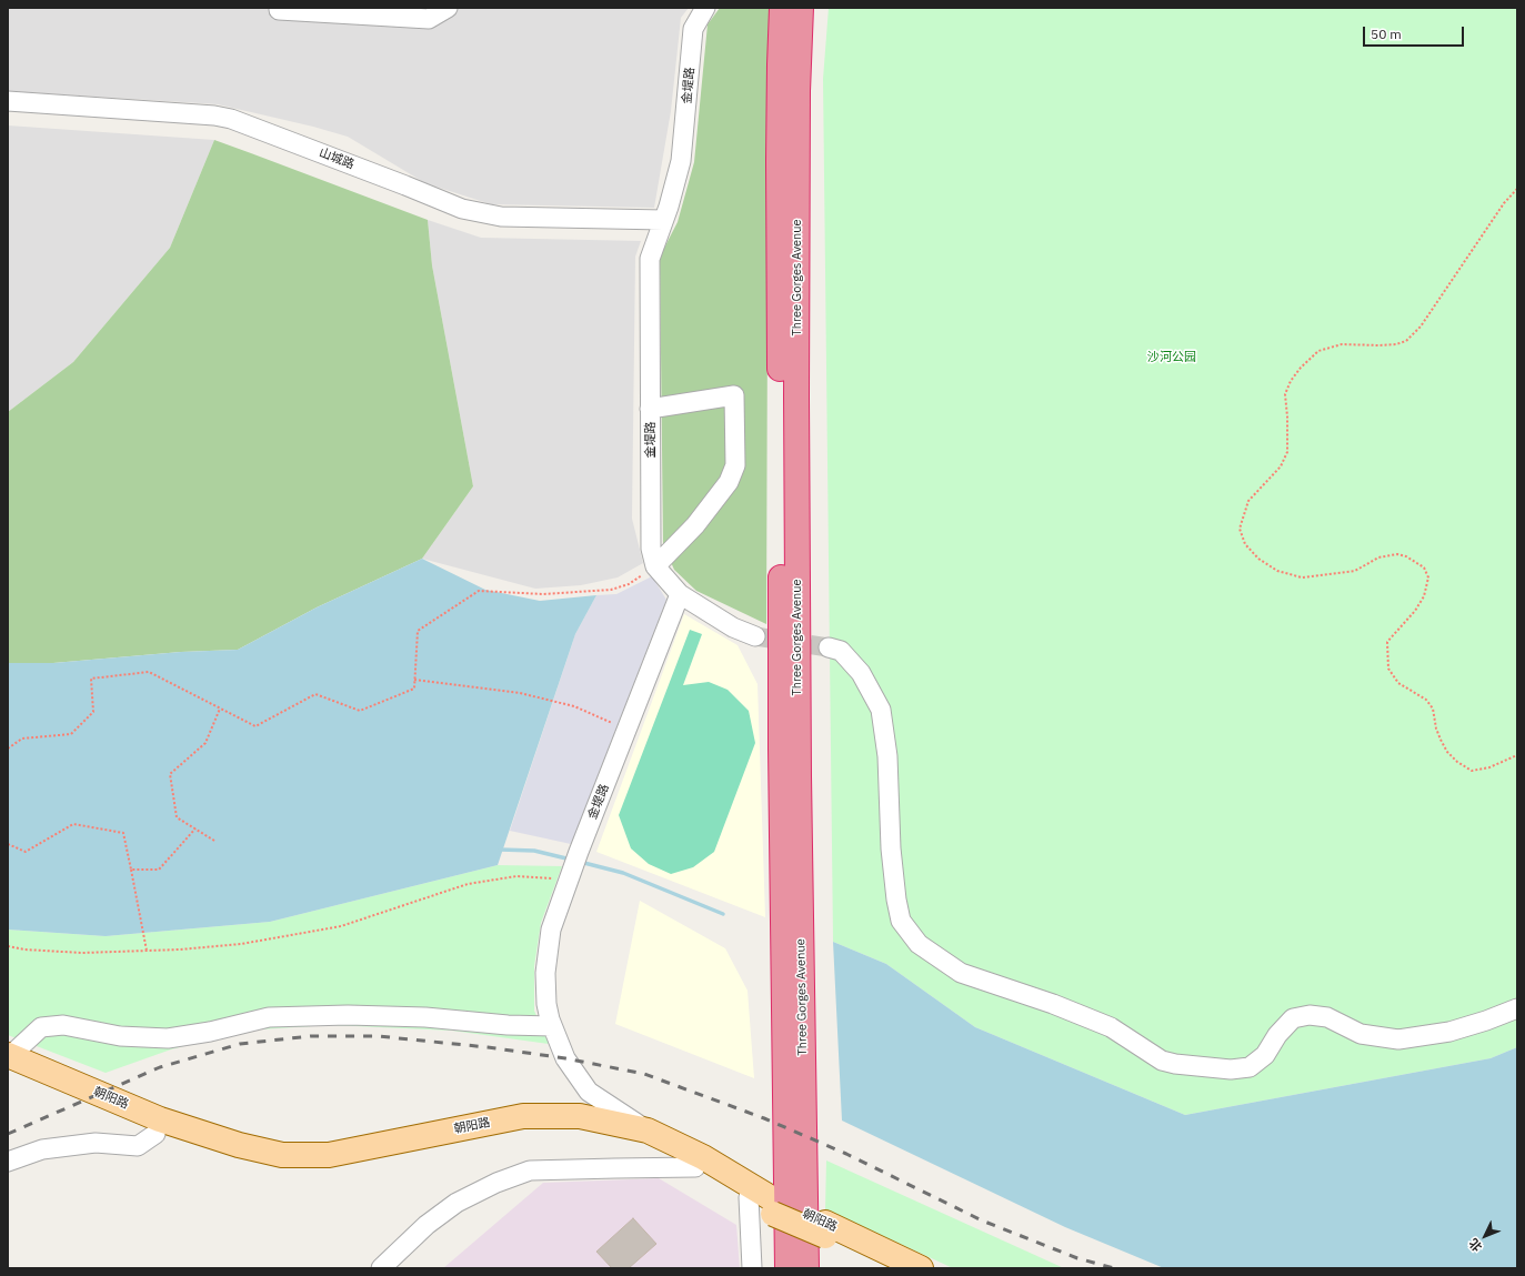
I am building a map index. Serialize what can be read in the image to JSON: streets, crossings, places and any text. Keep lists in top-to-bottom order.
{
  "streets": {
    "highway": ["Three Gorges Avenue"],
    "main road": ["朝阳路"],
    "street": ["金堤路", "山城路"]
  },
  "crossings": [
    ["金堤路", "山城路"]
  ],
  "parks": ["沙河公园"],
  "scale_bar": "50 m",
  "north": "bottom left"
}
